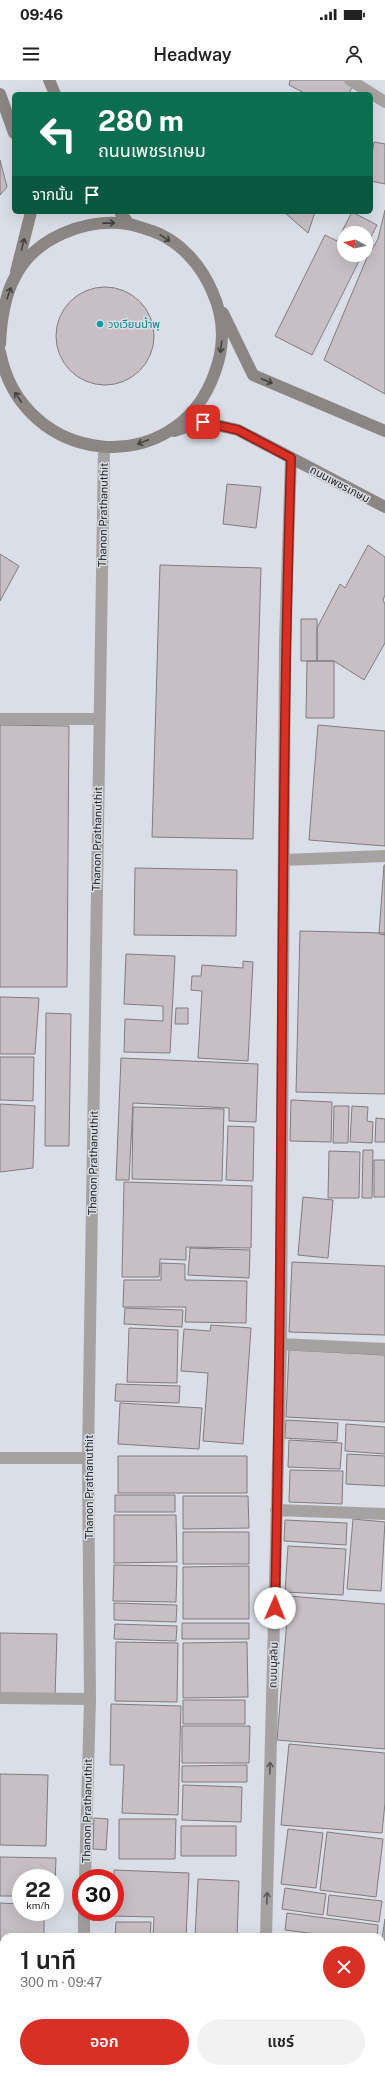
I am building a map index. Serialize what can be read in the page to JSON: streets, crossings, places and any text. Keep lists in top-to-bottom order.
{
  "streets": {
    "main road": ["ถนนเพชรเกษม"],
    "street": ["Thanon Prathanuthit", "ถนนมุสลิม"]
  },
  "crossings": [
    ["ถนนเพชรเกษม", "ถนนมุสลิม"]
  ],
  "places": ["วงเวียนน้ำพุ"],
  "north": "left",
  "page": {
    "status": "09:46",
    "header": "Headway",
    "turn": ["280 m", "ถนนเพชรเกษม"],
    "then": "จากนั้น",
    "speed": "22 km/h",
    "limit": "30",
    "heading": ["1 นาที", "300 m · 09:47"],
    "buttons": ["ออก", "แชร์"]
  }
}
